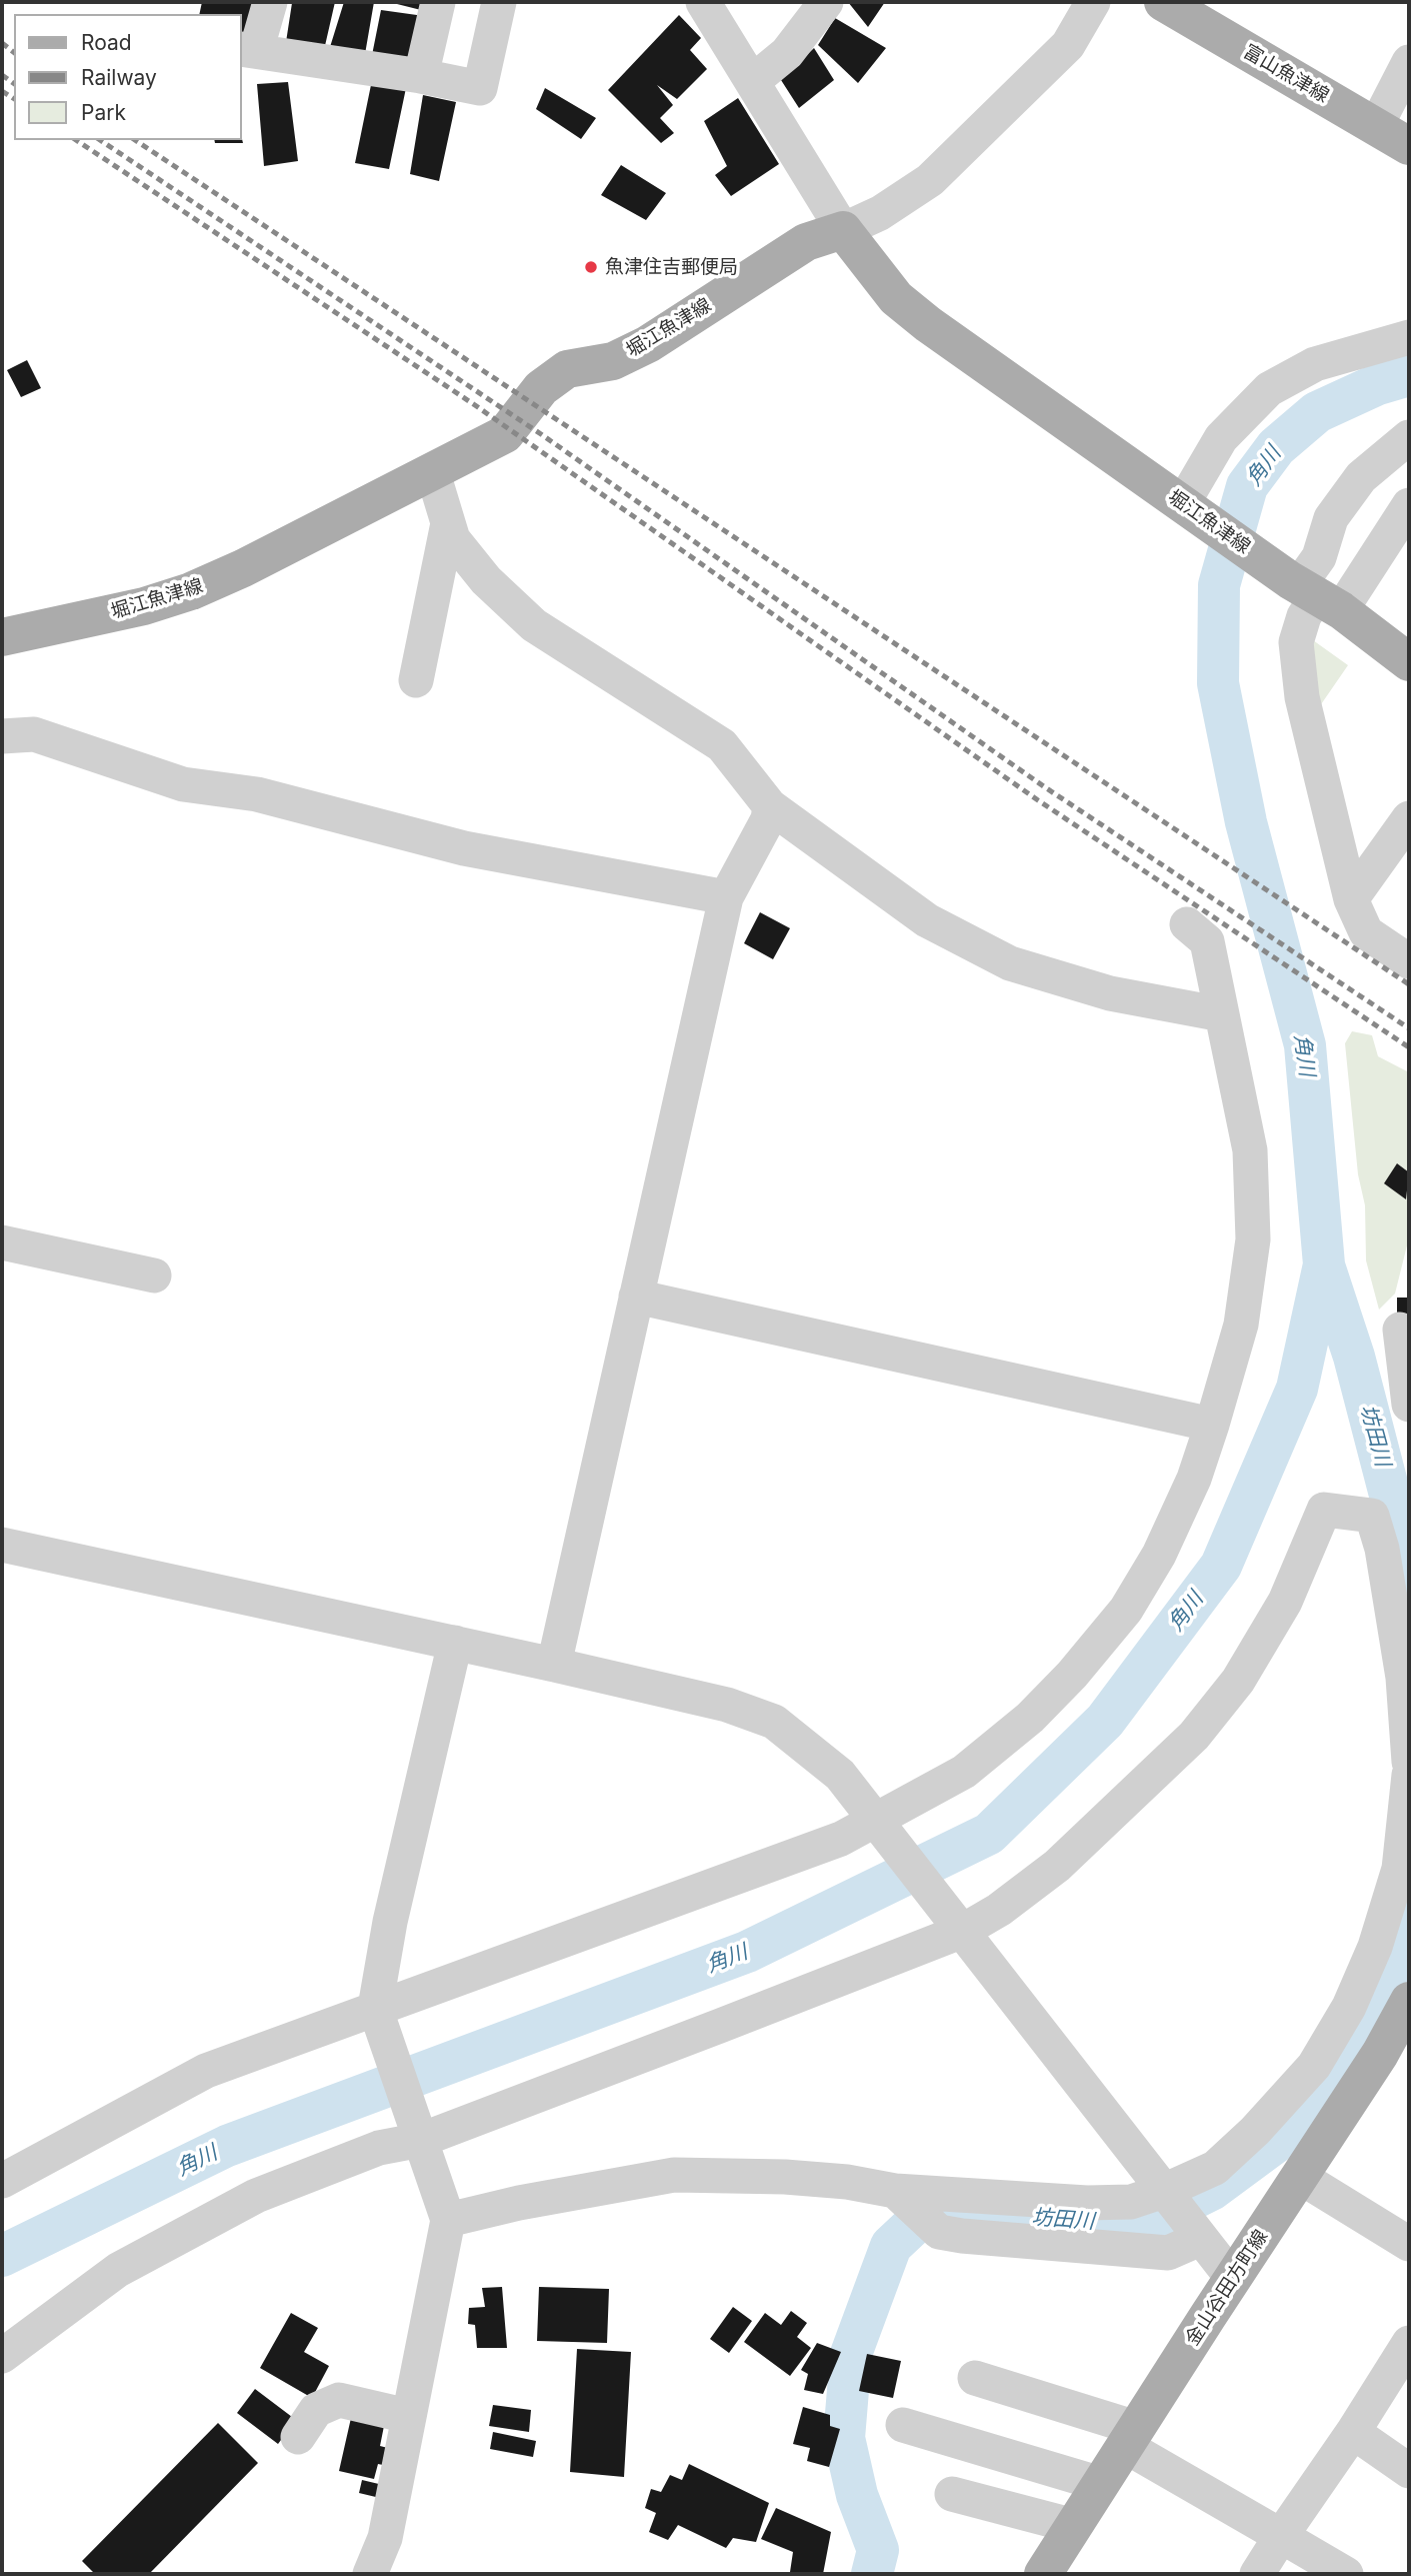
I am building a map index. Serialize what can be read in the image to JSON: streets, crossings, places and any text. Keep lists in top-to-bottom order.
{
  "streets": {
    "main road": ["富山魚津線", "堀江魚津線", "金山谷田方町線"]
  },
  "water": ["角川", "坊田川"],
  "places": ["魚津住吉郵便局"],
  "legend": ["Road", "Railway", "Park"]
}
